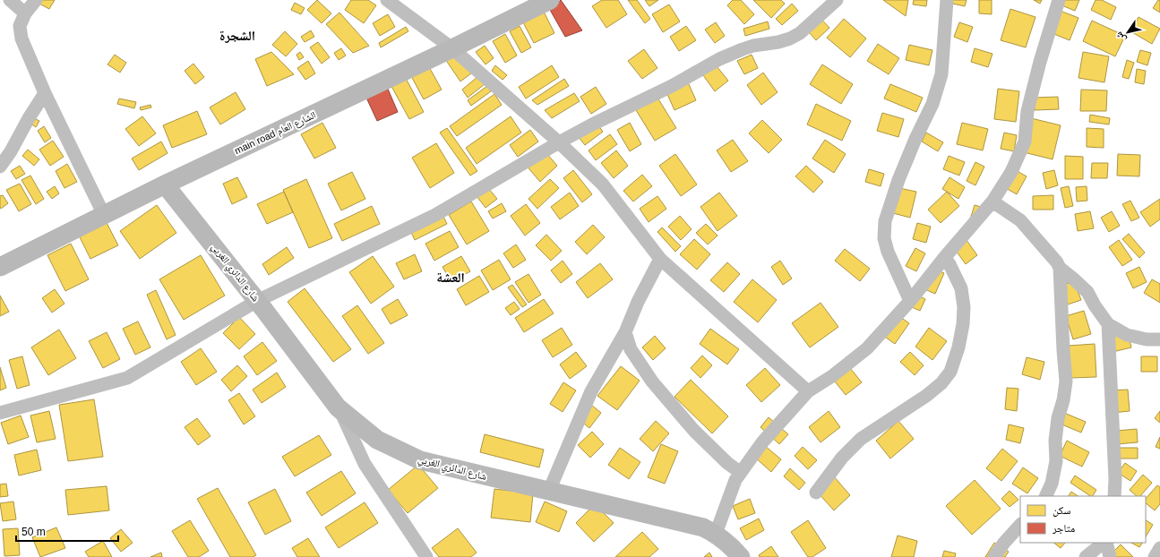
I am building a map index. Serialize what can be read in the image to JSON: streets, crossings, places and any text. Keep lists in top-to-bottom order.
{
  "streets": {
    "street": ["main road الشارع العام", "شارع الدائري الغربي"]
  },
  "crossings": [
    ["main road الشارع العام", "شارع الدائري الغربي"]
  ],
  "districts": ["الشجرة", "العشة"],
  "legend": ["سكن", "متاجر"],
  "scale_bar": "50 m",
  "north": "bottom left"
}
